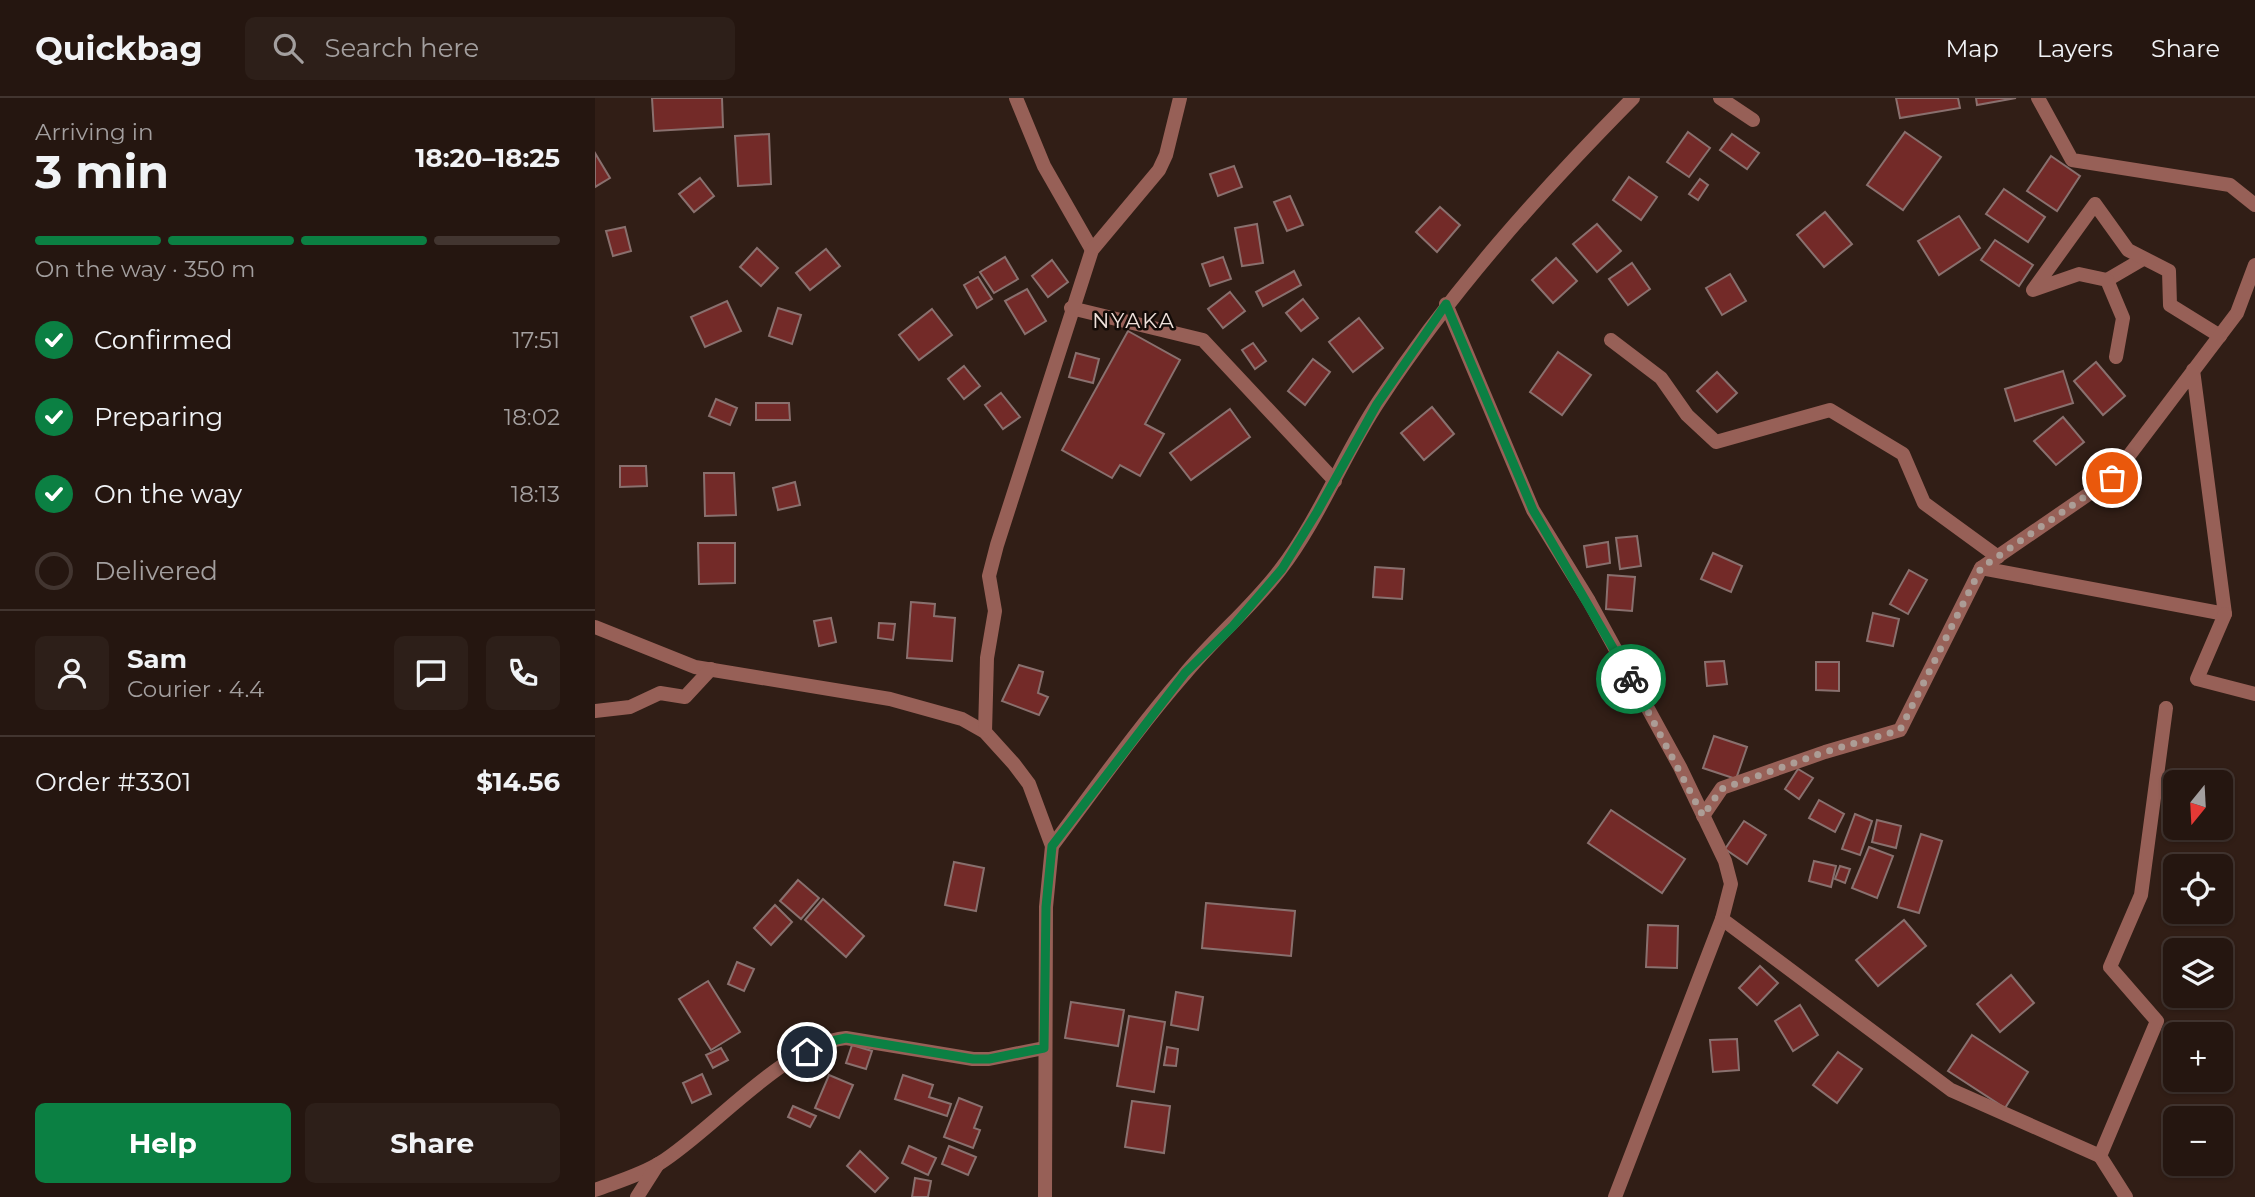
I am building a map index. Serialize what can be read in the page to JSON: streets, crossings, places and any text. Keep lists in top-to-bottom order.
{
  "districts": ["NYAKA"],
  "north": "bottom",
  "page": {
    "header": "Quickbag",
    "search": "Search here",
    "nav": ["Map", "Layers", "Share"],
    "heading": ["3 min", "Arriving in", "18:20–18:25"],
    "panel": [
      "Sam",
      "Courier · 4.4",
      "Order #3301",
      "$14.56"
    ],
    "bar": "On the way · 350 m",
    "list": [
      ["Confirmed", "17:51"],
      ["Preparing", "18:02"],
      ["On the way", "18:13"],
      "Delivered"
    ],
    "map_buttons": ["+", "−"],
    "buttons": ["Help", "Share"]
  }
}
